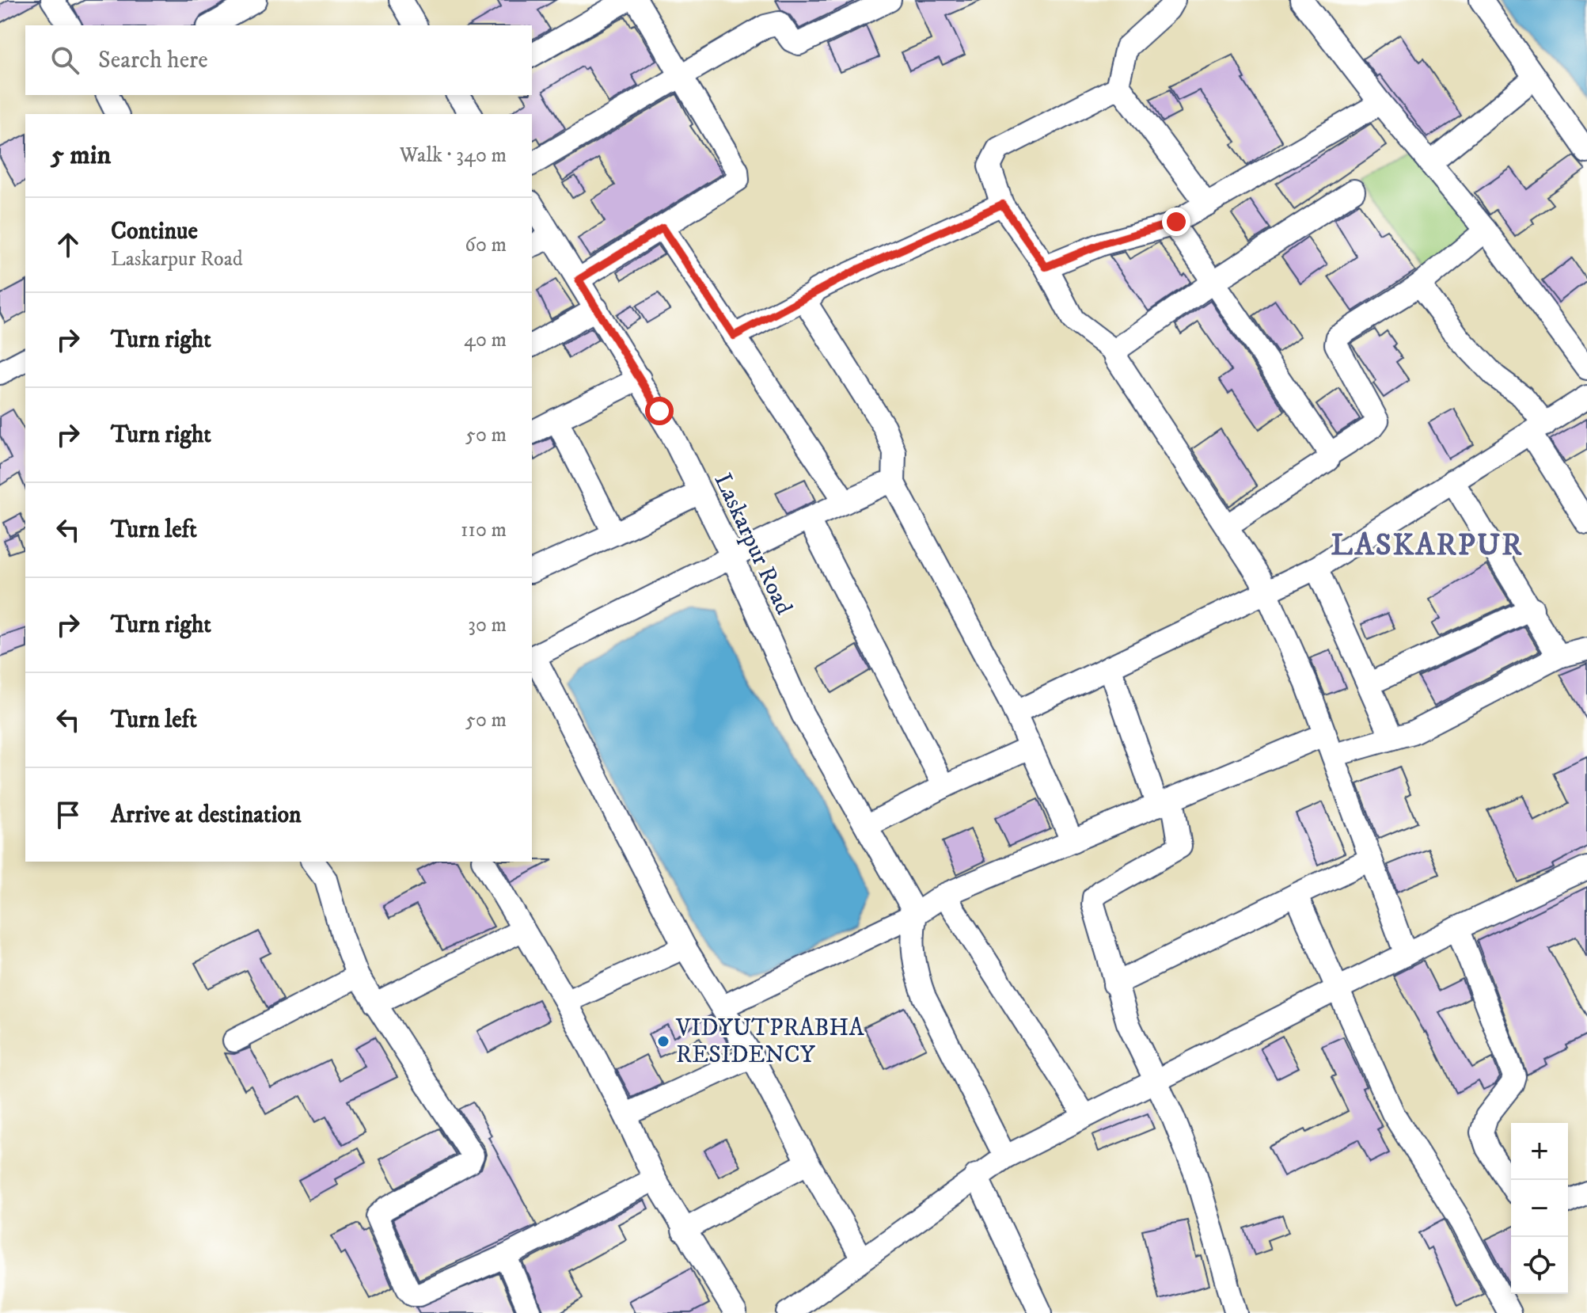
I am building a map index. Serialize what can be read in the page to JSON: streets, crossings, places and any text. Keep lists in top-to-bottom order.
{
  "streets": {
    "street": ["Laskarpur Road"]
  },
  "districts": ["LASKARPUR"],
  "places": ["VIDYUTPRABHA RESIDENCY"],
  "page": {
    "search": "Search here",
    "heading": ["5 min", "Walk · 340 m"],
    "list": [
      ["Continue", "Laskarpur Road", "60 m"],
      ["Turn right", "40 m"],
      ["Turn right", "50 m"],
      ["Turn left", "110 m"],
      ["Turn right", "30 m"],
      ["Turn left", "50 m"],
      "Arrive at destination"
    ],
    "map_buttons": ["+", "−"]
  }
}
